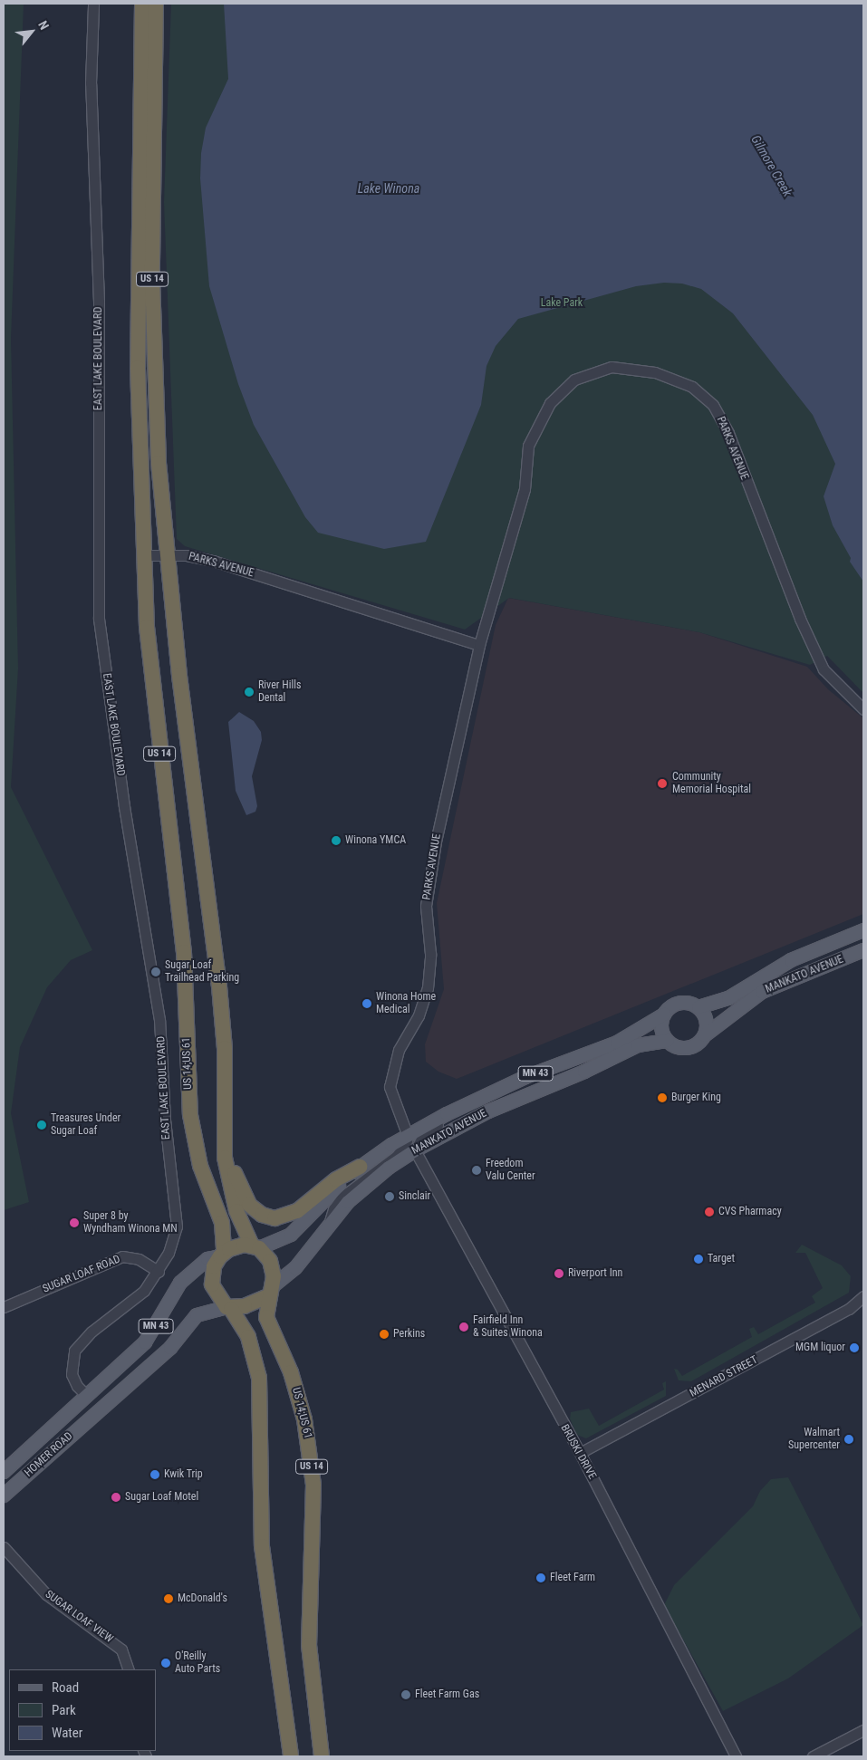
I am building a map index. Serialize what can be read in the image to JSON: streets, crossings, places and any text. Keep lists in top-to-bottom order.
{
  "streets": {
    "highway": ["US 14", "US 14;US 61"],
    "main road": ["MANKATO AVENUE", "MN 43", "HOMER ROAD"],
    "street": [
      "EAST LAKE BOULEVARD",
      "PARKS AVENUE",
      "SUGAR LOAF ROAD",
      "MENARD STREET",
      "BRUSKI DRIVE",
      "SUGAR LOAF VIEW"
    ]
  },
  "crossings": [
    ["US 14", "PARKS AVENUE"],
    ["US 14", "US 14;US 61"],
    ["EAST LAKE BOULEVARD", "MN 43"],
    ["EAST LAKE BOULEVARD", "SUGAR LOAF ROAD"],
    ["EAST LAKE BOULEVARD", "HOMER ROAD"],
    ["PARKS AVENUE", "MANKATO AVENUE"],
    ["PARKS AVENUE", "US 14;US 61"],
    ["MANKATO AVENUE", "US 14;US 61"],
    ["MANKATO AVENUE", "MN 43"],
    ["MANKATO AVENUE", "BRUSKI DRIVE"],
    ["MANKATO AVENUE", "HOMER ROAD"],
    ["US 14;US 61", "MN 43"],
    ["US 14;US 61", "HOMER ROAD"],
    ["MN 43", "HOMER ROAD"],
    ["MENARD STREET", "BRUSKI DRIVE"]
  ],
  "water": ["Gilmore Creek", "Lake Winona"],
  "parks": ["Lake Park"],
  "places": [
    "River Hills Dental",
    "Community Memorial Hospital",
    "Winona YMCA",
    "Sugar Loaf Trailhead Parking",
    "Winona Home Medical",
    "Burger King",
    "Treasures Under Sugar Loaf",
    "Freedom Valu Center",
    "Sinclair",
    "CVS Pharmacy",
    "Super 8 by Wyndham Winona MN",
    "Target",
    "Riverport Inn",
    "Fairfield Inn & Suites Winona",
    "Perkins",
    "MGM liquor",
    "Walmart Supercenter",
    "Kwik Trip",
    "Sugar Loaf Motel",
    "Fleet Farm",
    "McDonald's",
    "O'Reilly Auto Parts",
    "Fleet Farm Gas"
  ],
  "legend": ["Road", "Park", "Water"],
  "north": "top right"
}
